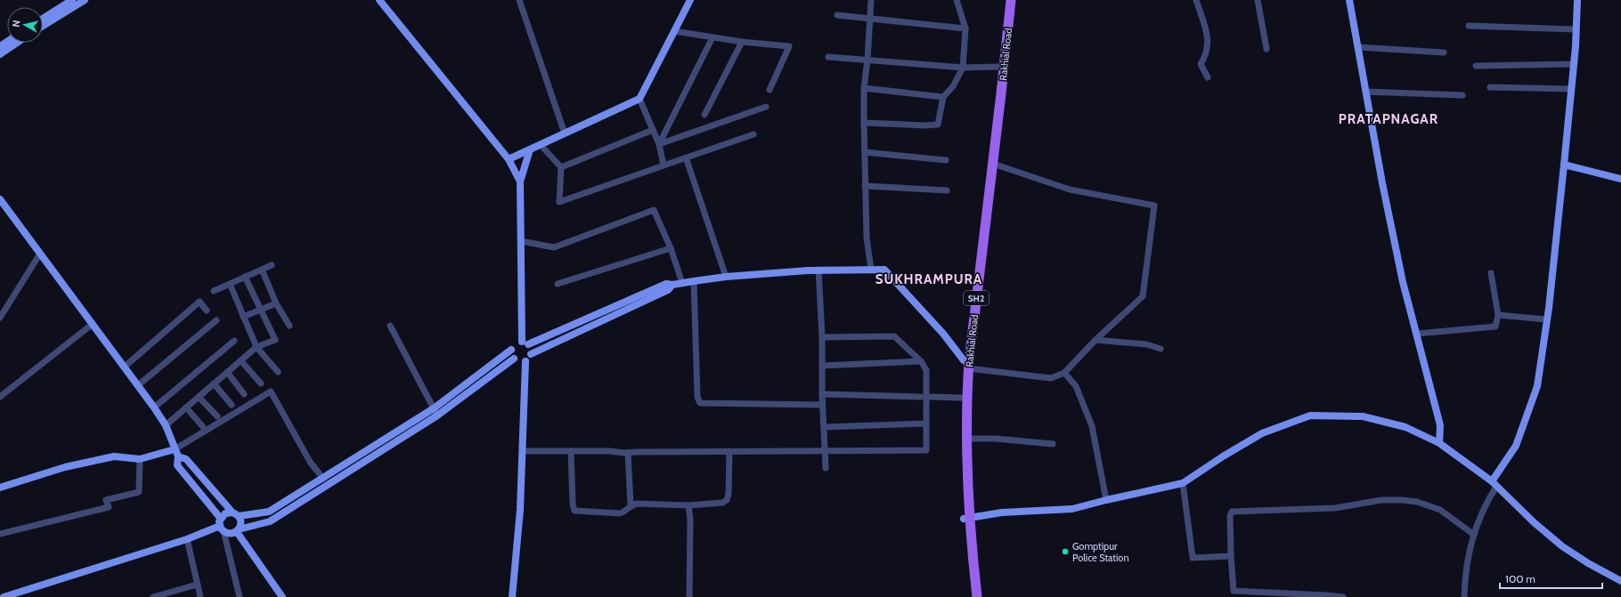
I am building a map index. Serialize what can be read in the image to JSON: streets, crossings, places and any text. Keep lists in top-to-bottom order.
{
  "streets": {
    "main road": ["Rakhial Road", "SH2"]
  },
  "districts": ["PRATAPNAGAR", "SUKHRAMPURA"],
  "places": ["Gomptipur Police Station"],
  "scale_bar": "100 m",
  "north": "left"
}
